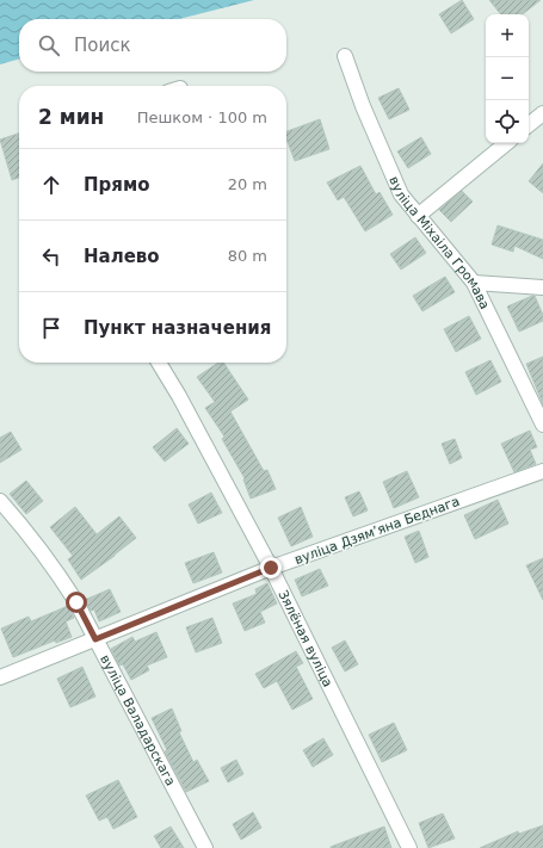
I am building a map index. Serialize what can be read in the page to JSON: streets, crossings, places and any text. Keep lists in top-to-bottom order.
{
  "streets": {
    "street": [
      "вуліца Міхаіла Громава",
      "вуліца Дзямʼяна Беднага",
      "Зялёная вуліца",
      "вуліца Валадарскага"
    ]
  },
  "crossings": [
    ["вуліца Дзямʼяна Беднага", "Зялёная вуліца"],
    ["вуліца Дзямʼяна Беднага", "вуліца Валадарскага"]
  ],
  "page": {
    "map_buttons": ["+", "−"],
    "search": "Поиск",
    "heading": ["2 мин", "Пешком · 100 m"],
    "list": [
      ["Прямо", "20 m"],
      ["Налево", "80 m"],
      "Пункт назначения"
    ]
  }
}
